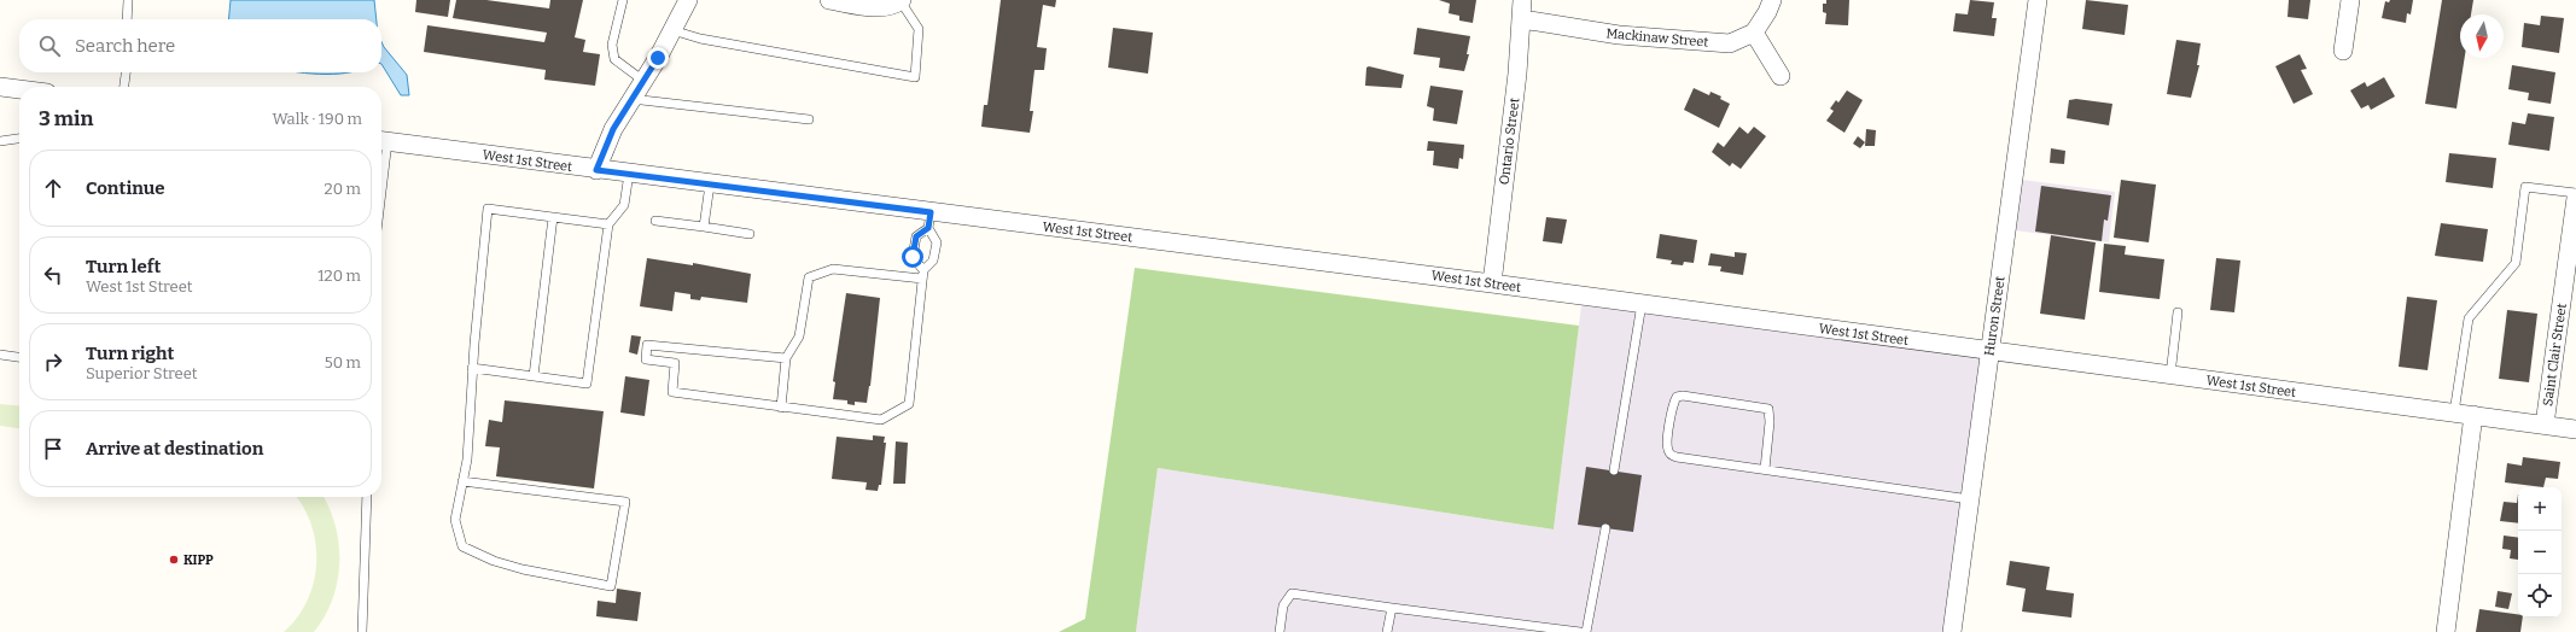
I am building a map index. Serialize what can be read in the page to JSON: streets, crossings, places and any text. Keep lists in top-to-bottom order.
{
  "streets": {
    "street": [
      "Mackinaw Street",
      "Ontario Street",
      "West 1st Street",
      "Huron Street",
      "Saint Clair Street"
    ]
  },
  "crossings": [
    ["Mackinaw Street", "Ontario Street"],
    ["Ontario Street", "West 1st Street"],
    ["West 1st Street", "Huron Street"],
    ["West 1st Street", "Saint Clair Street"]
  ],
  "places": ["KIPP"],
  "north": "bottom",
  "page": {
    "search": "Search here",
    "heading": ["3 min", "Walk · 190 m"],
    "list": [
      ["Continue", "20 m"],
      ["Turn left", "West 1st Street", "120 m"],
      ["Turn right", "Superior Street", "50 m"],
      "Arrive at destination"
    ],
    "map_buttons": ["+", "−"]
  }
}
